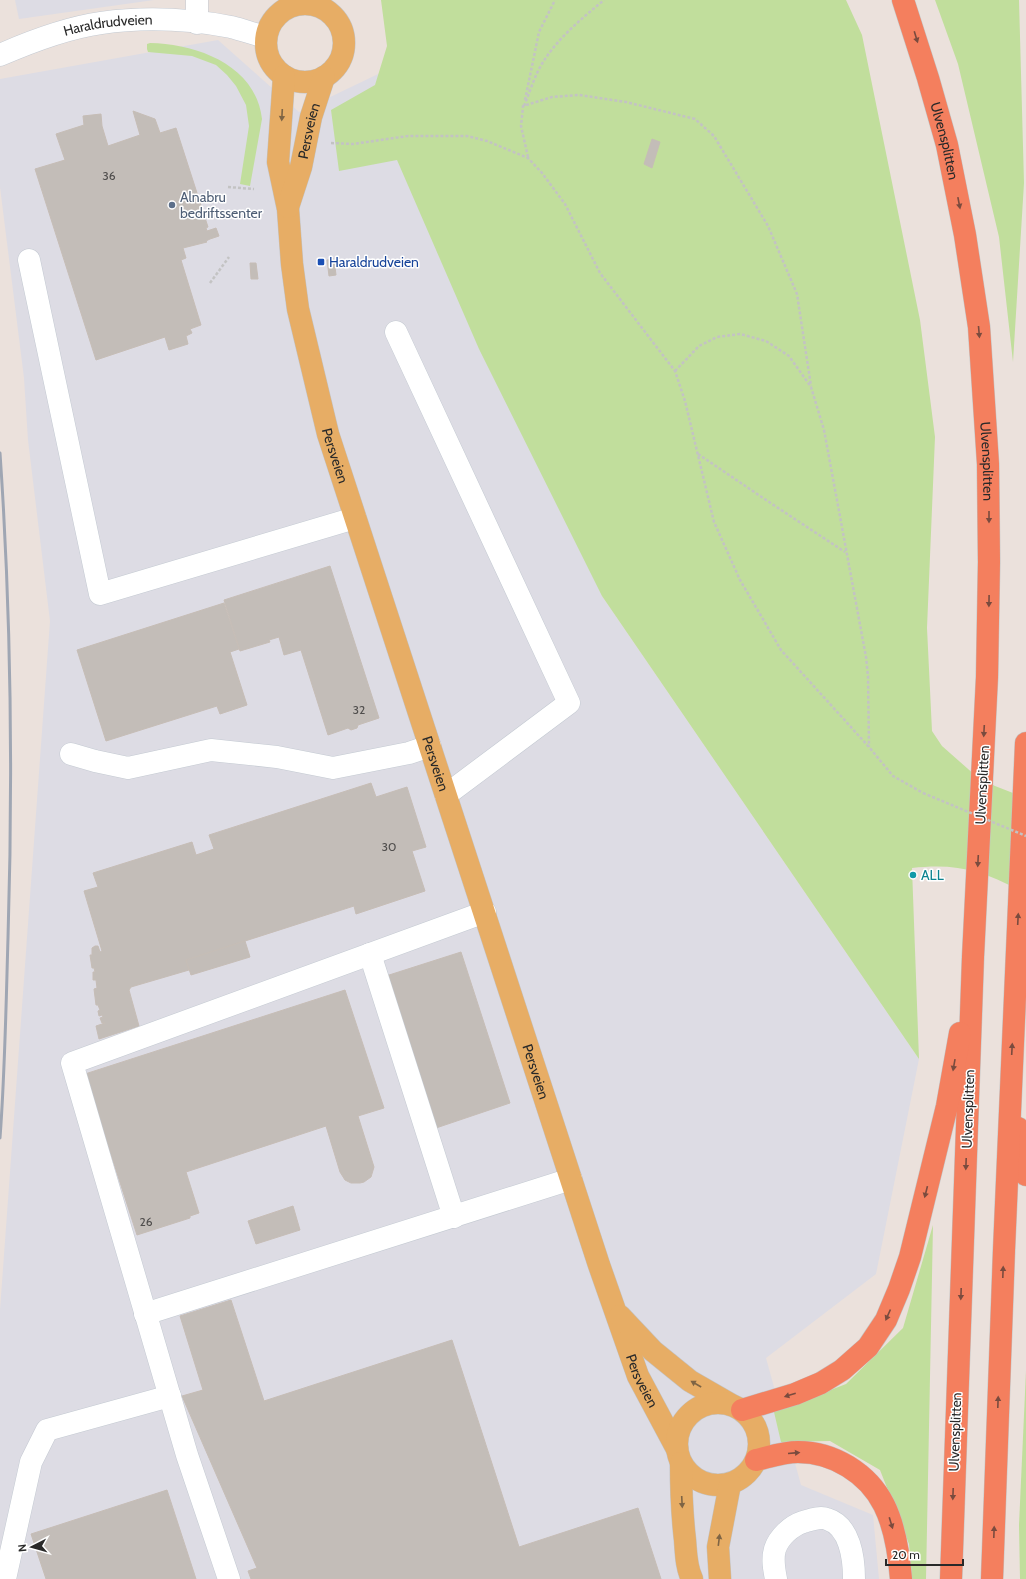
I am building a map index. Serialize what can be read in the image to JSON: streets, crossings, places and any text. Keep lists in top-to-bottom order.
{
  "streets": {
    "highway": ["Ulvensplitten"],
    "main road": ["Persveien"],
    "street": ["Haraldrudveien"]
  },
  "crossings": [
    ["Haraldrudveien", "Persveien"]
  ],
  "places": {
    "other": ["Alnabru bedriftssenter", "ALL"],
    "transit": ["Haraldrudveien"]
  },
  "house_numbers": [
    "36",
    "32",
    "30",
    "26"
  ],
  "scale_bar": "20 m",
  "north": "left"
}
